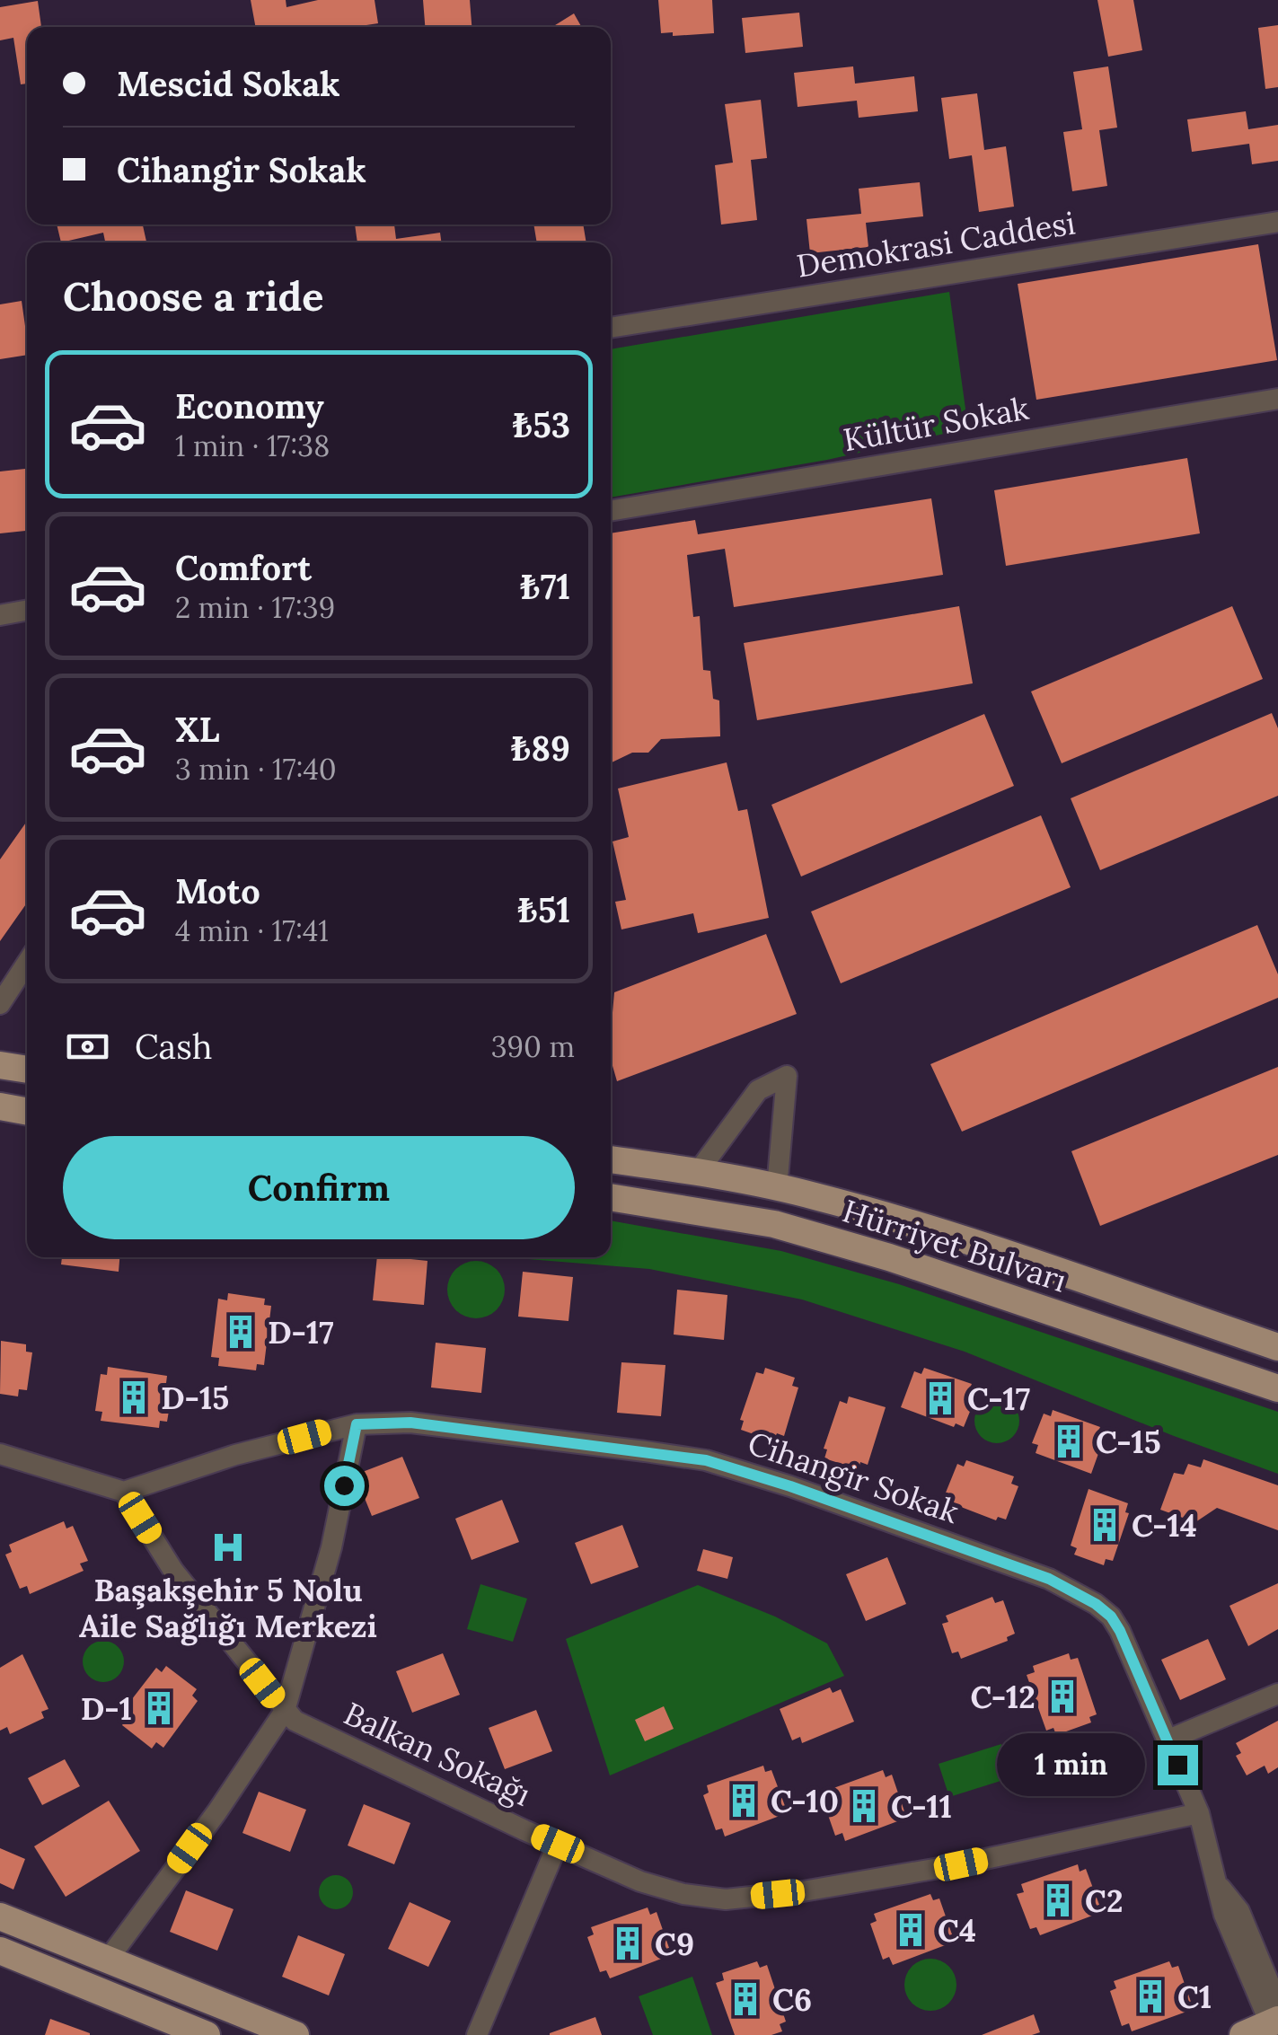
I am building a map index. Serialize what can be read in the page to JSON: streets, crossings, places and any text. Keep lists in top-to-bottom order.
{
  "streets": {
    "main road": ["Hürriyet Bulvarı"],
    "street": [
      "Demokrasi Caddesi",
      "Kültür Sokak",
      "Cihangir Sokak",
      "Balkan Sokağı"
    ]
  },
  "crossings": [
    ["Cihangir Sokak", "Balkan Sokağı"]
  ],
  "places": {
    "building": [
      "D-17",
      "D-15",
      "C-17",
      "C-15",
      "C-14",
      "C-12",
      "D-1",
      "C-10",
      "C-11",
      "C2",
      "C4",
      "C9",
      "C1",
      "C6"
    ],
    "hospital": ["Başakşehir 5 Nolu Aile Sağlığı Merkezi"]
  },
  "page": {
    "banner": ["Mescid Sokak", "Cihangir Sokak"],
    "heading": "Choose a ride",
    "list": [
      {
        "name": "Economy",
        "note": "1 min · 17:38",
        "value": "₺53"
      },
      {
        "name": "Comfort",
        "note": "2 min · 17:39",
        "value": "₺71"
      },
      {
        "name": "XL",
        "note": "3 min · 17:40",
        "value": "₺89"
      },
      {
        "name": "Moto",
        "note": "4 min · 17:41",
        "value": "₺51"
      }
    ],
    "pay": ["Cash", "390 m"],
    "buttons": "Confirm",
    "bubble": "1 min"
  }
}
